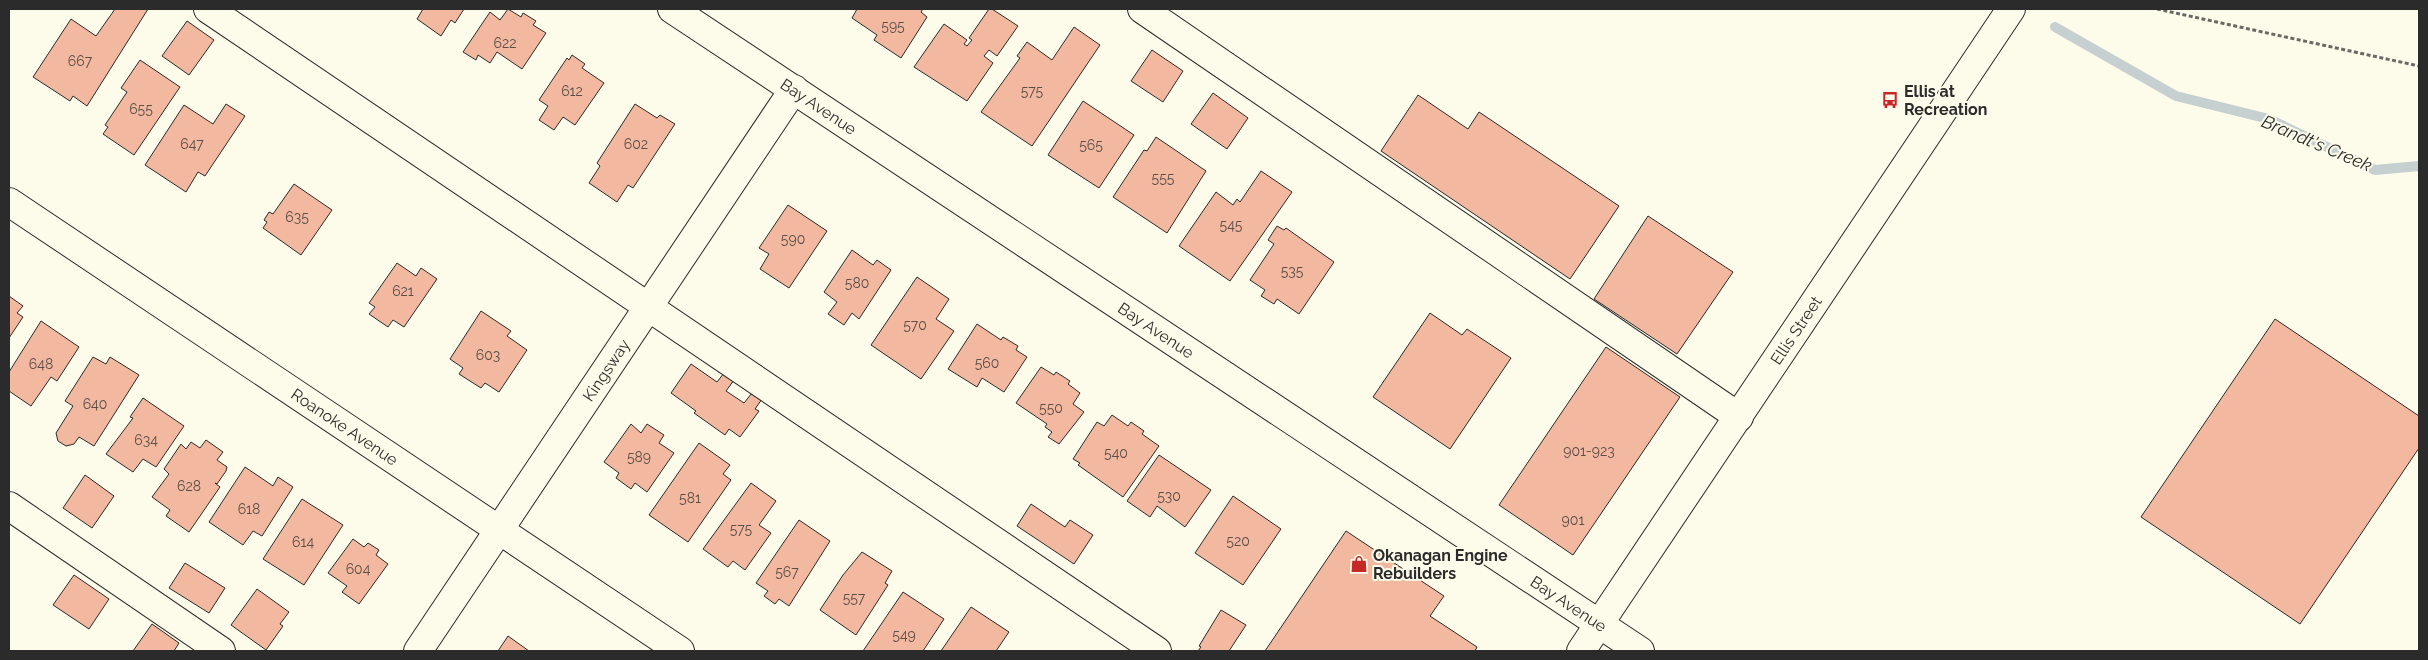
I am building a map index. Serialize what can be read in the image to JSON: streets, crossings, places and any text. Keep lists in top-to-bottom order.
{
  "streets": {
    "street": [
      "Bay Avenue",
      "Ellis Street",
      "Kingsway",
      "Roanoke Avenue"
    ]
  },
  "crossings": [
    ["Bay Avenue", "Ellis Street"],
    ["Bay Avenue", "Kingsway"],
    ["Kingsway", "Roanoke Avenue"]
  ],
  "water": ["Brandt's Creek"],
  "places": {
    "bus stop": ["Ellis at Recreation"],
    "shop": ["Okanagan Engine Rebuilders"]
  },
  "house_numbers": [
    "595",
    "622",
    "667",
    "612",
    "575",
    "655",
    "647",
    "602",
    "565",
    "555",
    "635",
    "545",
    "590",
    "535",
    "580",
    "621",
    "570",
    "603",
    "560",
    "648",
    "640",
    "550",
    "634",
    "901-923",
    "540",
    "589",
    "628",
    "530",
    "581",
    "618",
    "901",
    "575",
    "520",
    "614",
    "604",
    "567",
    "557",
    "549"
  ]
}
